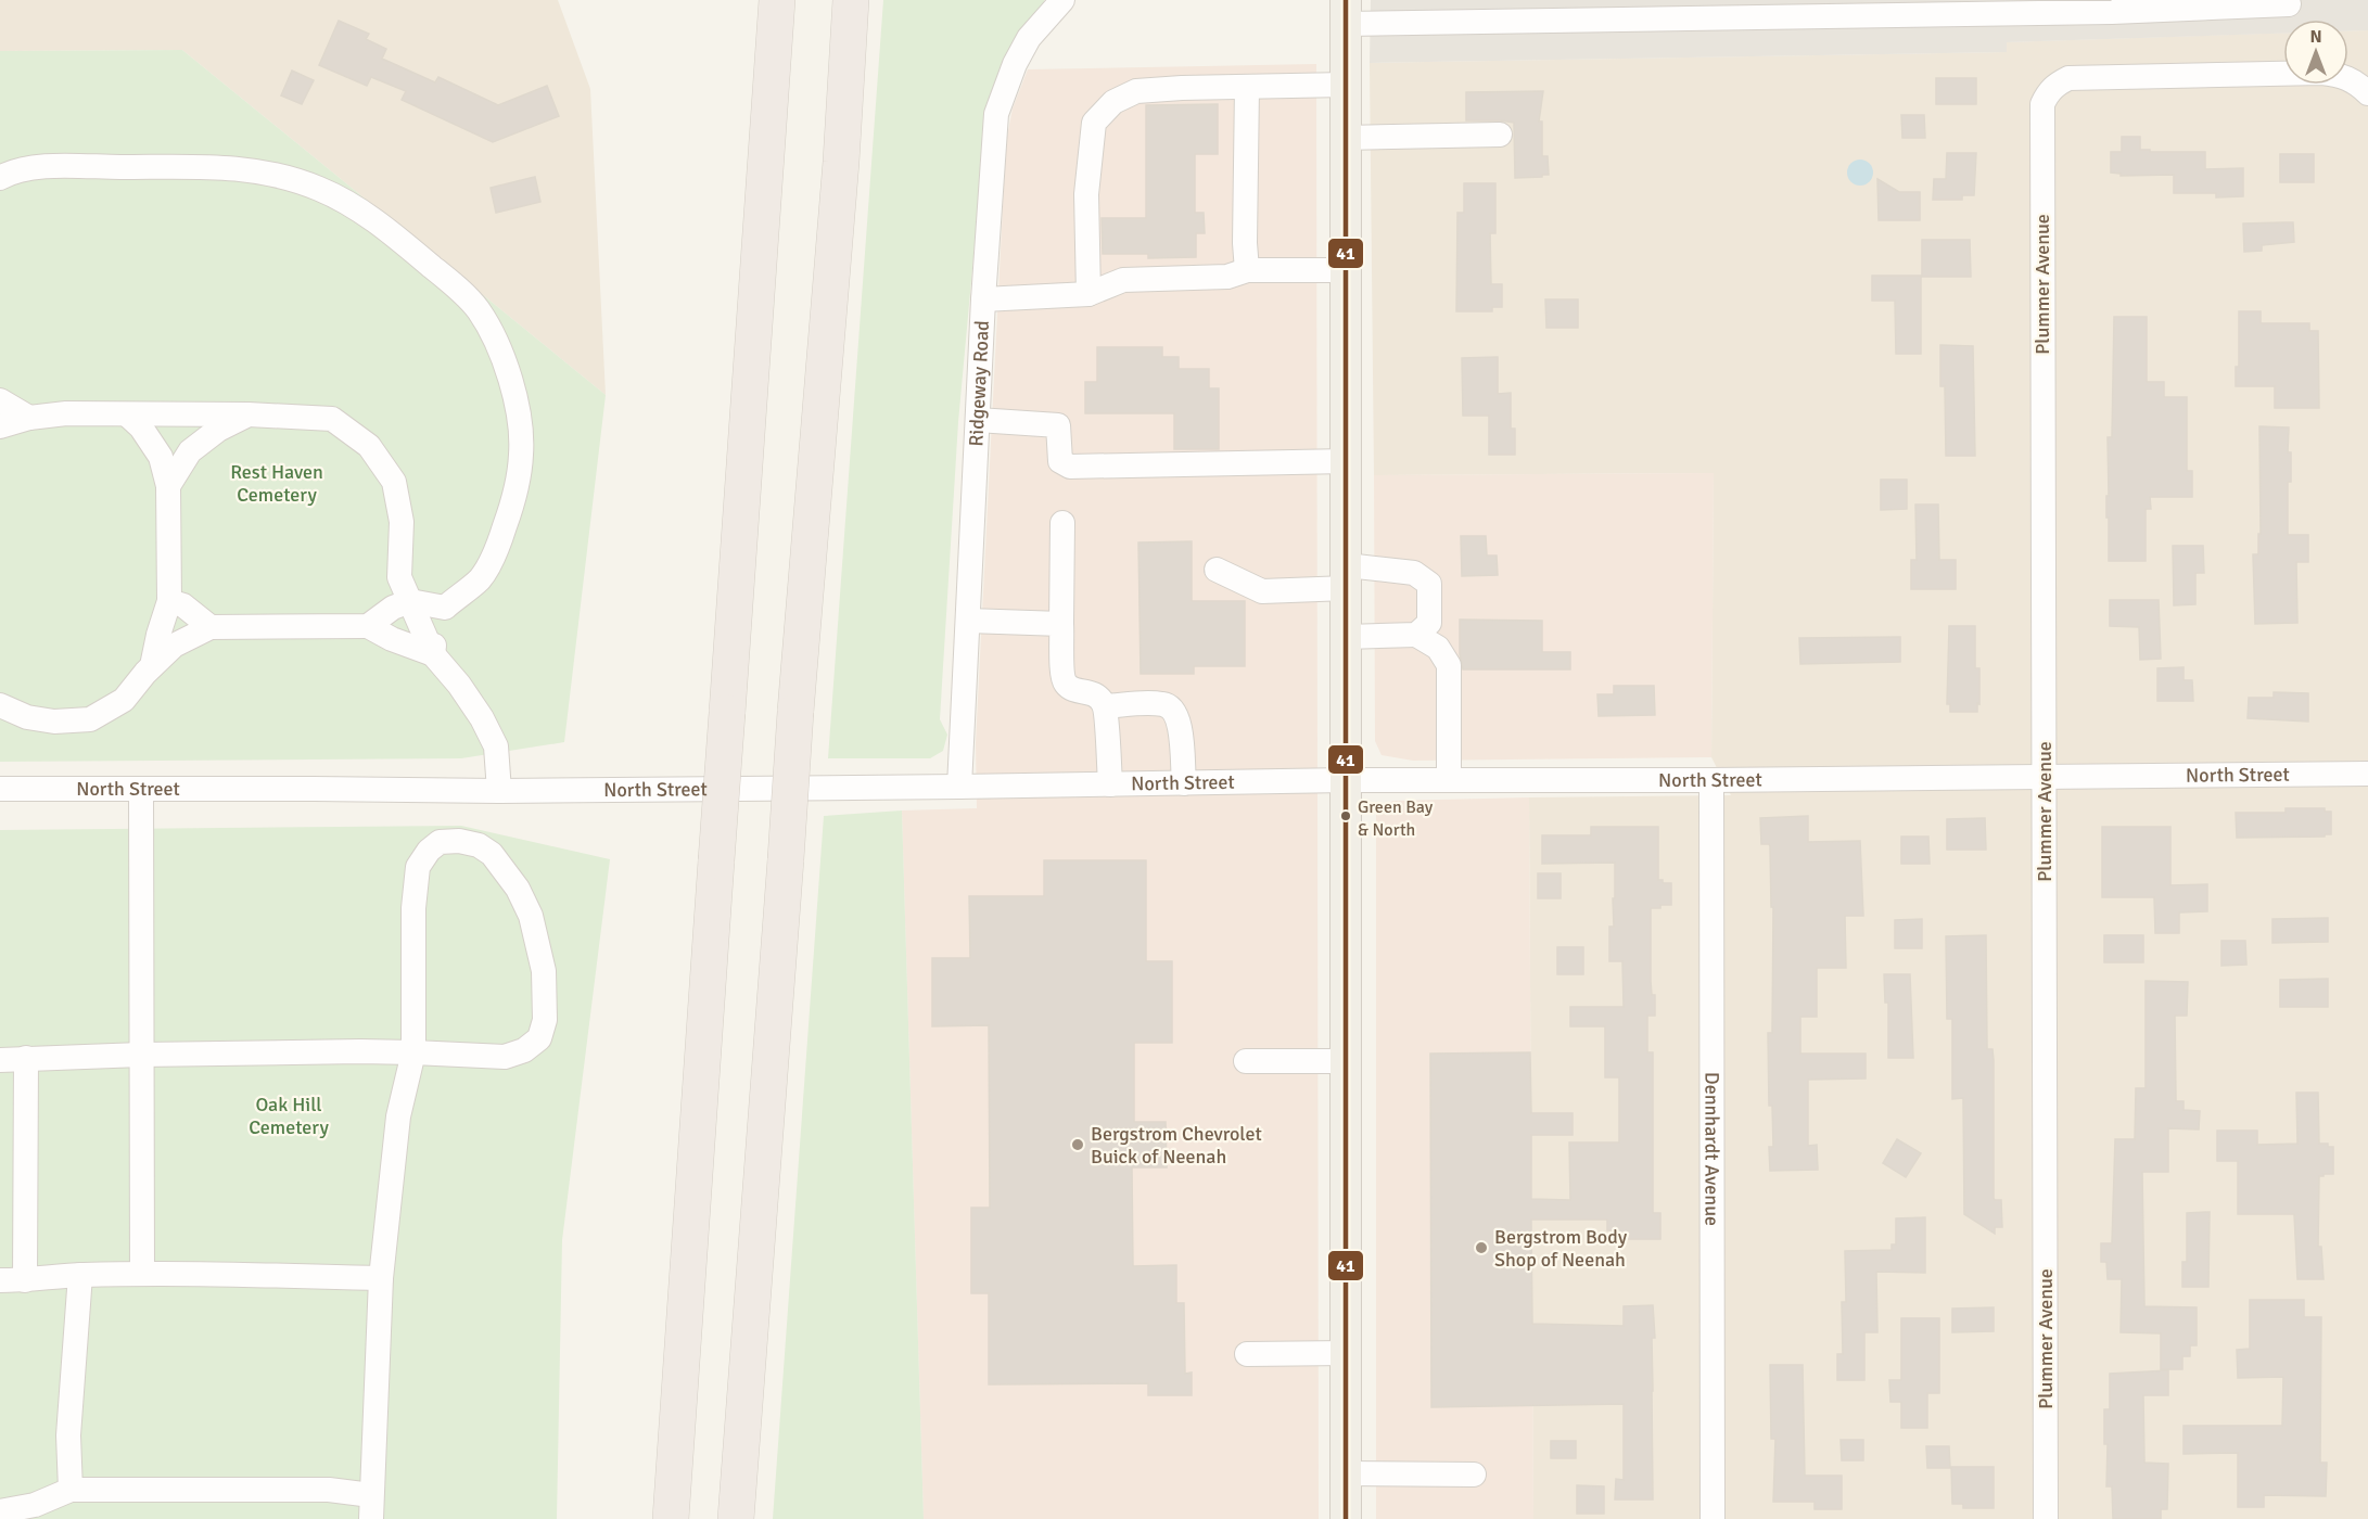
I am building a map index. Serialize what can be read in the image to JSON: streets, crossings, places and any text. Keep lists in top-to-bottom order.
{
  "streets": {
    "street": [
      "Plummer Avenue",
      "Ridgeway Road",
      "North Street",
      "Dennhardt Avenue"
    ]
  },
  "crossings": [
    ["Plummer Avenue", "North Street"],
    ["Ridgeway Road", "North Street"],
    ["North Street", "Dennhardt Avenue"]
  ],
  "parks": ["Rest Haven Cemetery", "Oak Hill Cemetery"],
  "places": ["Green Bay & North", "Bergstrom Chevrolet Buick of Neenah", "Bergstrom Body Shop of Neenah"],
  "lines": ["transit line 41"],
  "north": "top"
}
